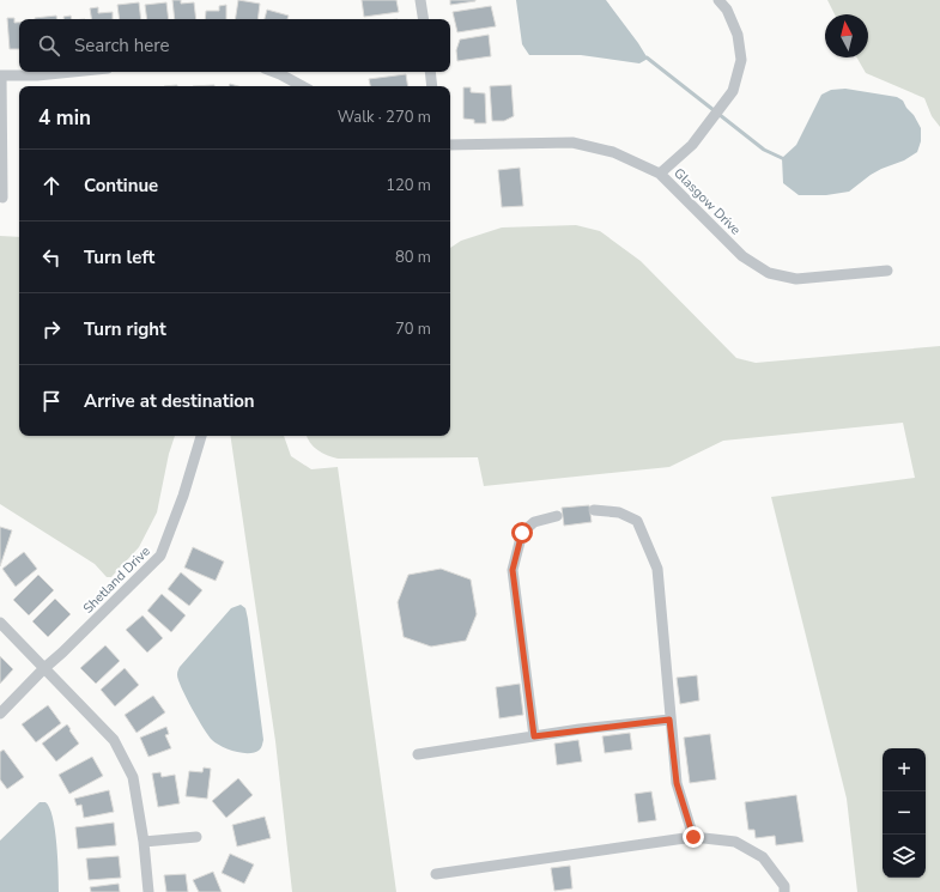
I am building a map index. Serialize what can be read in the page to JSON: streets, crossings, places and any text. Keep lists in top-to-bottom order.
{
  "streets": {
    "street": ["Glasgow Drive", "Shetland Drive"]
  },
  "north": "top",
  "page": {
    "search": "Search here",
    "heading": ["4 min", "Walk · 270 m"],
    "list": [
      ["Continue", "120 m"],
      ["Turn left", "80 m"],
      ["Turn right", "70 m"],
      "Arrive at destination"
    ],
    "map_buttons": ["+", "−"]
  }
}
